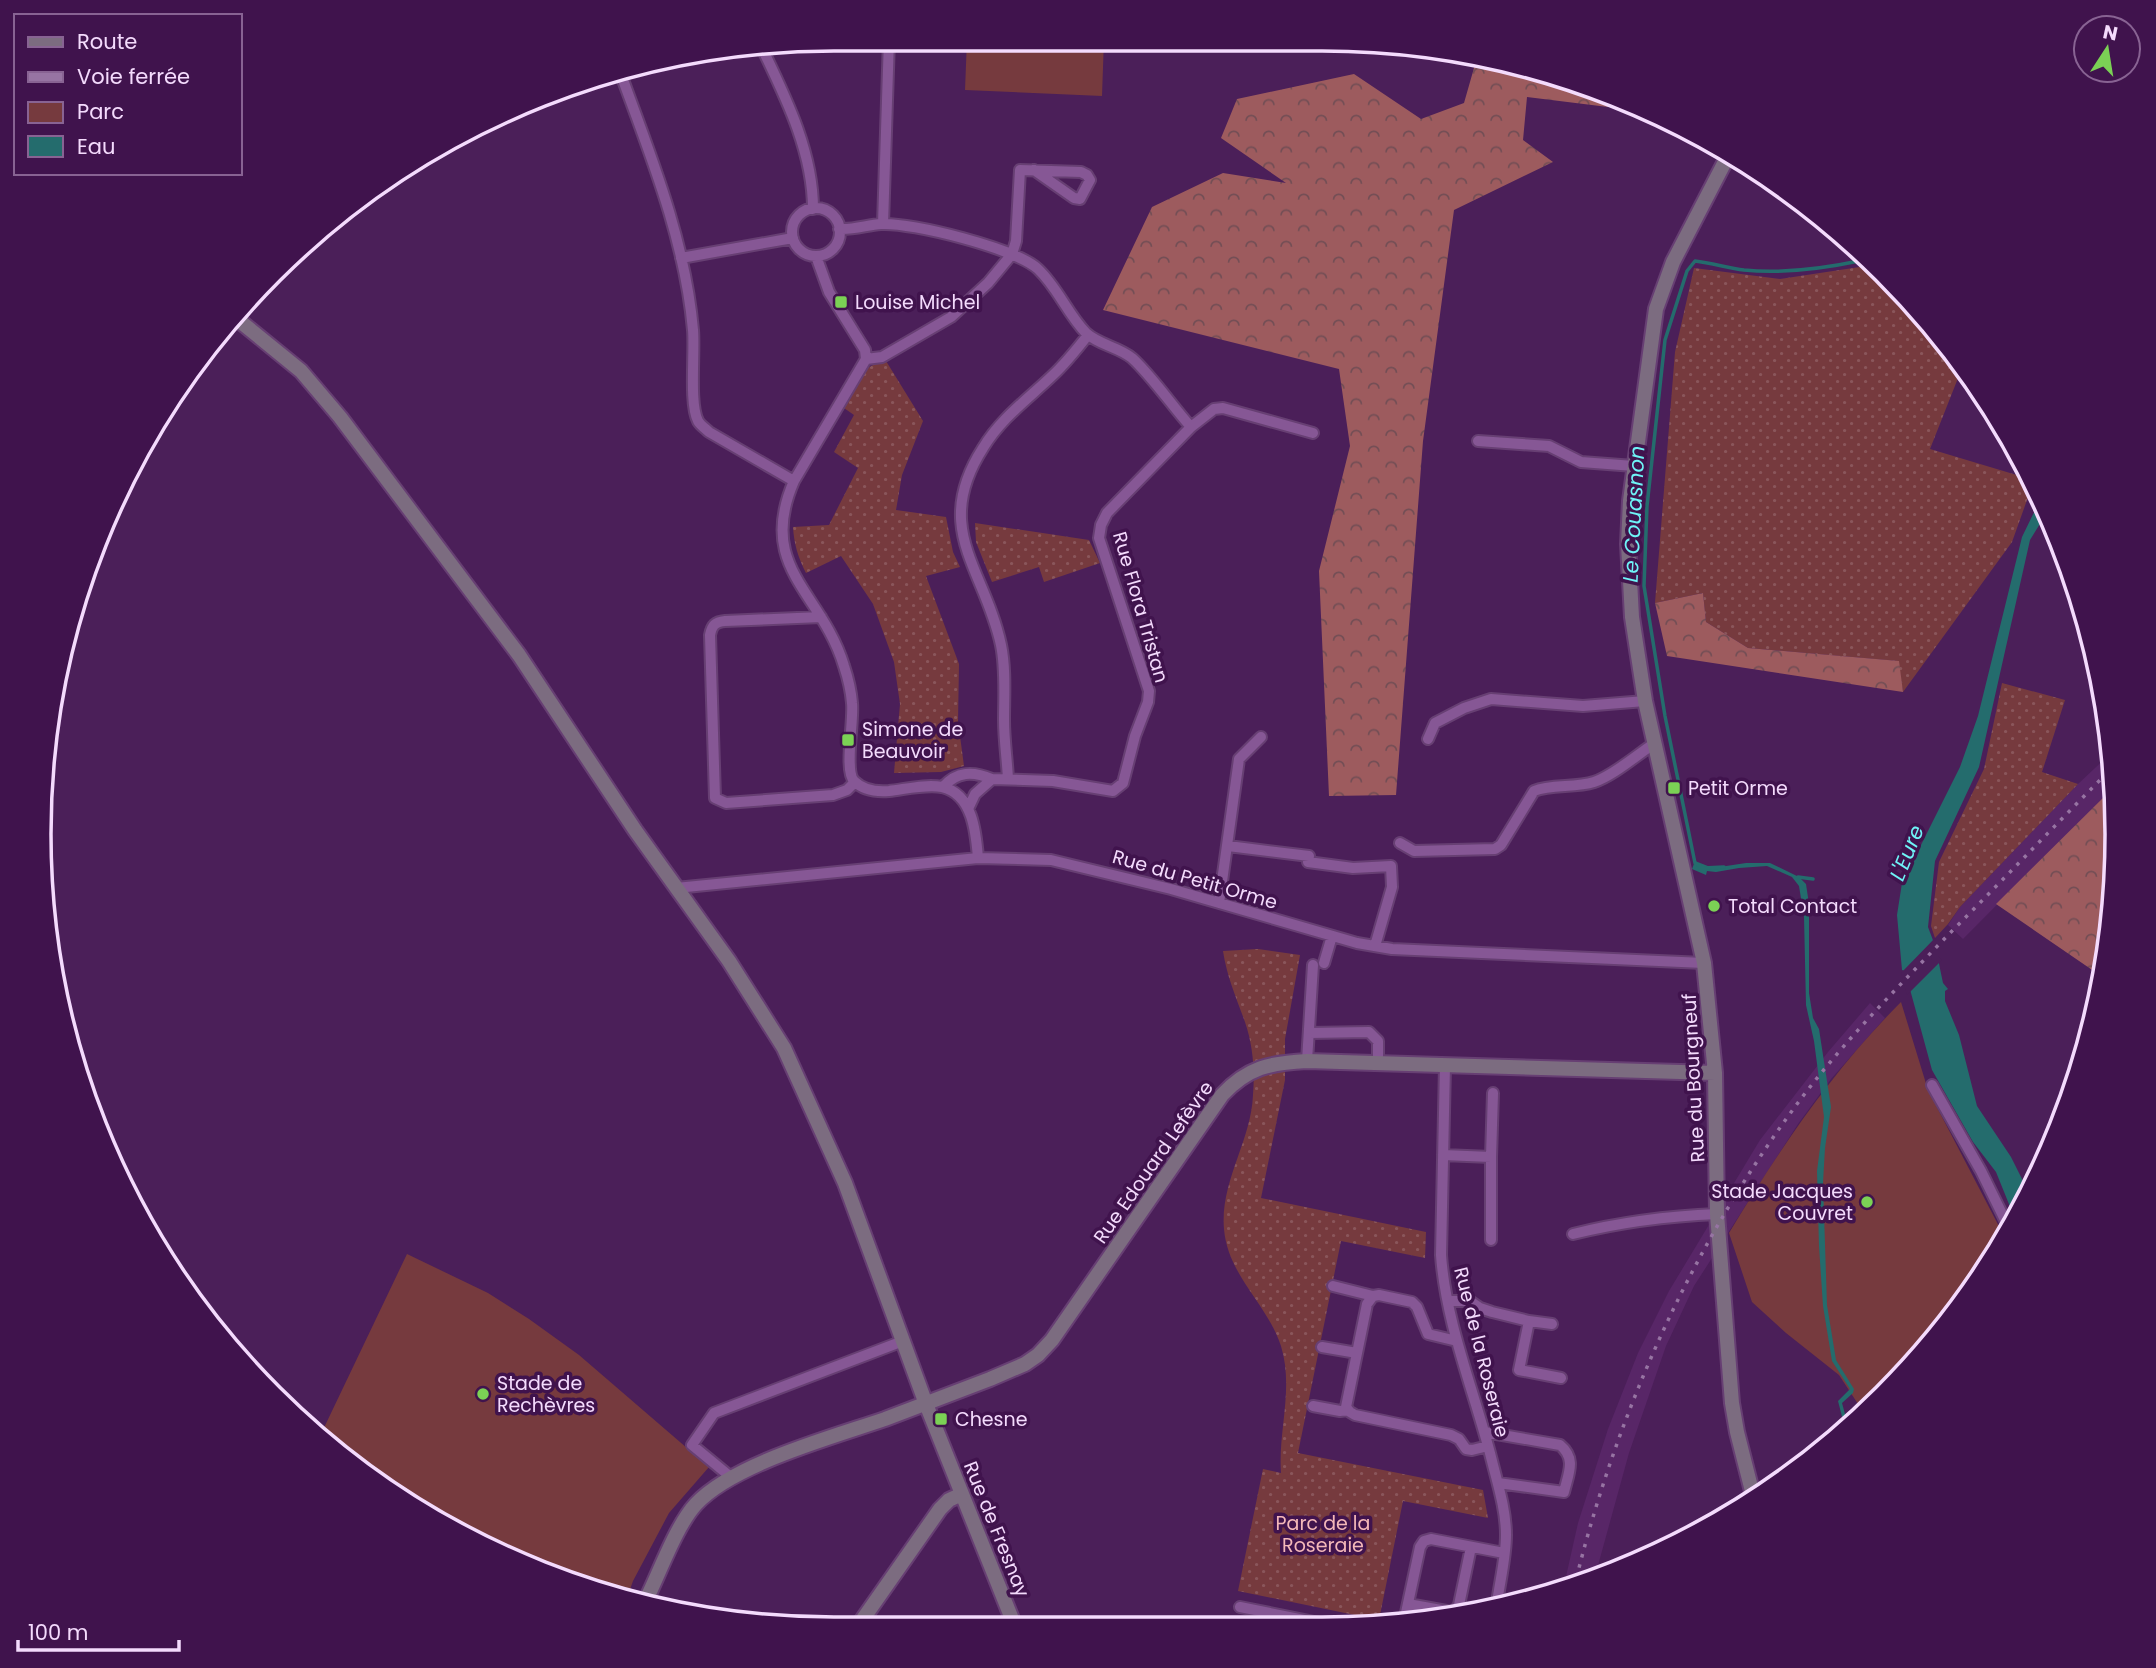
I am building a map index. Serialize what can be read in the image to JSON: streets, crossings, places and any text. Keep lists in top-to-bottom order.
{
  "streets": {
    "street": [
      "Rue Flora Tristan",
      "Rue du Petit Orme",
      "Rue du Bourgneuf",
      "Rue Edouard Lefèvre",
      "Rue de la Roseraie",
      "Rue de Fresnay"
    ]
  },
  "crossings": [
    ["Rue du Petit Orme", "Rue du Bourgneuf"],
    ["Rue du Petit Orme", "Rue de Fresnay"],
    ["Rue du Bourgneuf", "Rue Edouard Lefèvre"],
    ["Rue Edouard Lefèvre", "Rue de la Roseraie"],
    ["Rue Edouard Lefèvre", "Rue de Fresnay"]
  ],
  "water": ["Le Couasnon", "L'Eure"],
  "parks": ["Parc de la Roseraie"],
  "places": {
    "transit": [
      "Louise Michel",
      "Simone de Beauvoir",
      "Petit Orme",
      "Chesne"
    ],
    "other": ["Total Contact", "Stade Jacques Couvret", "Stade de Rechèvres"]
  },
  "legend": [
    "Route",
    "Voie ferrée",
    "Parc",
    "Eau"
  ],
  "scale_bar": "100 m",
  "north": "top"
}
